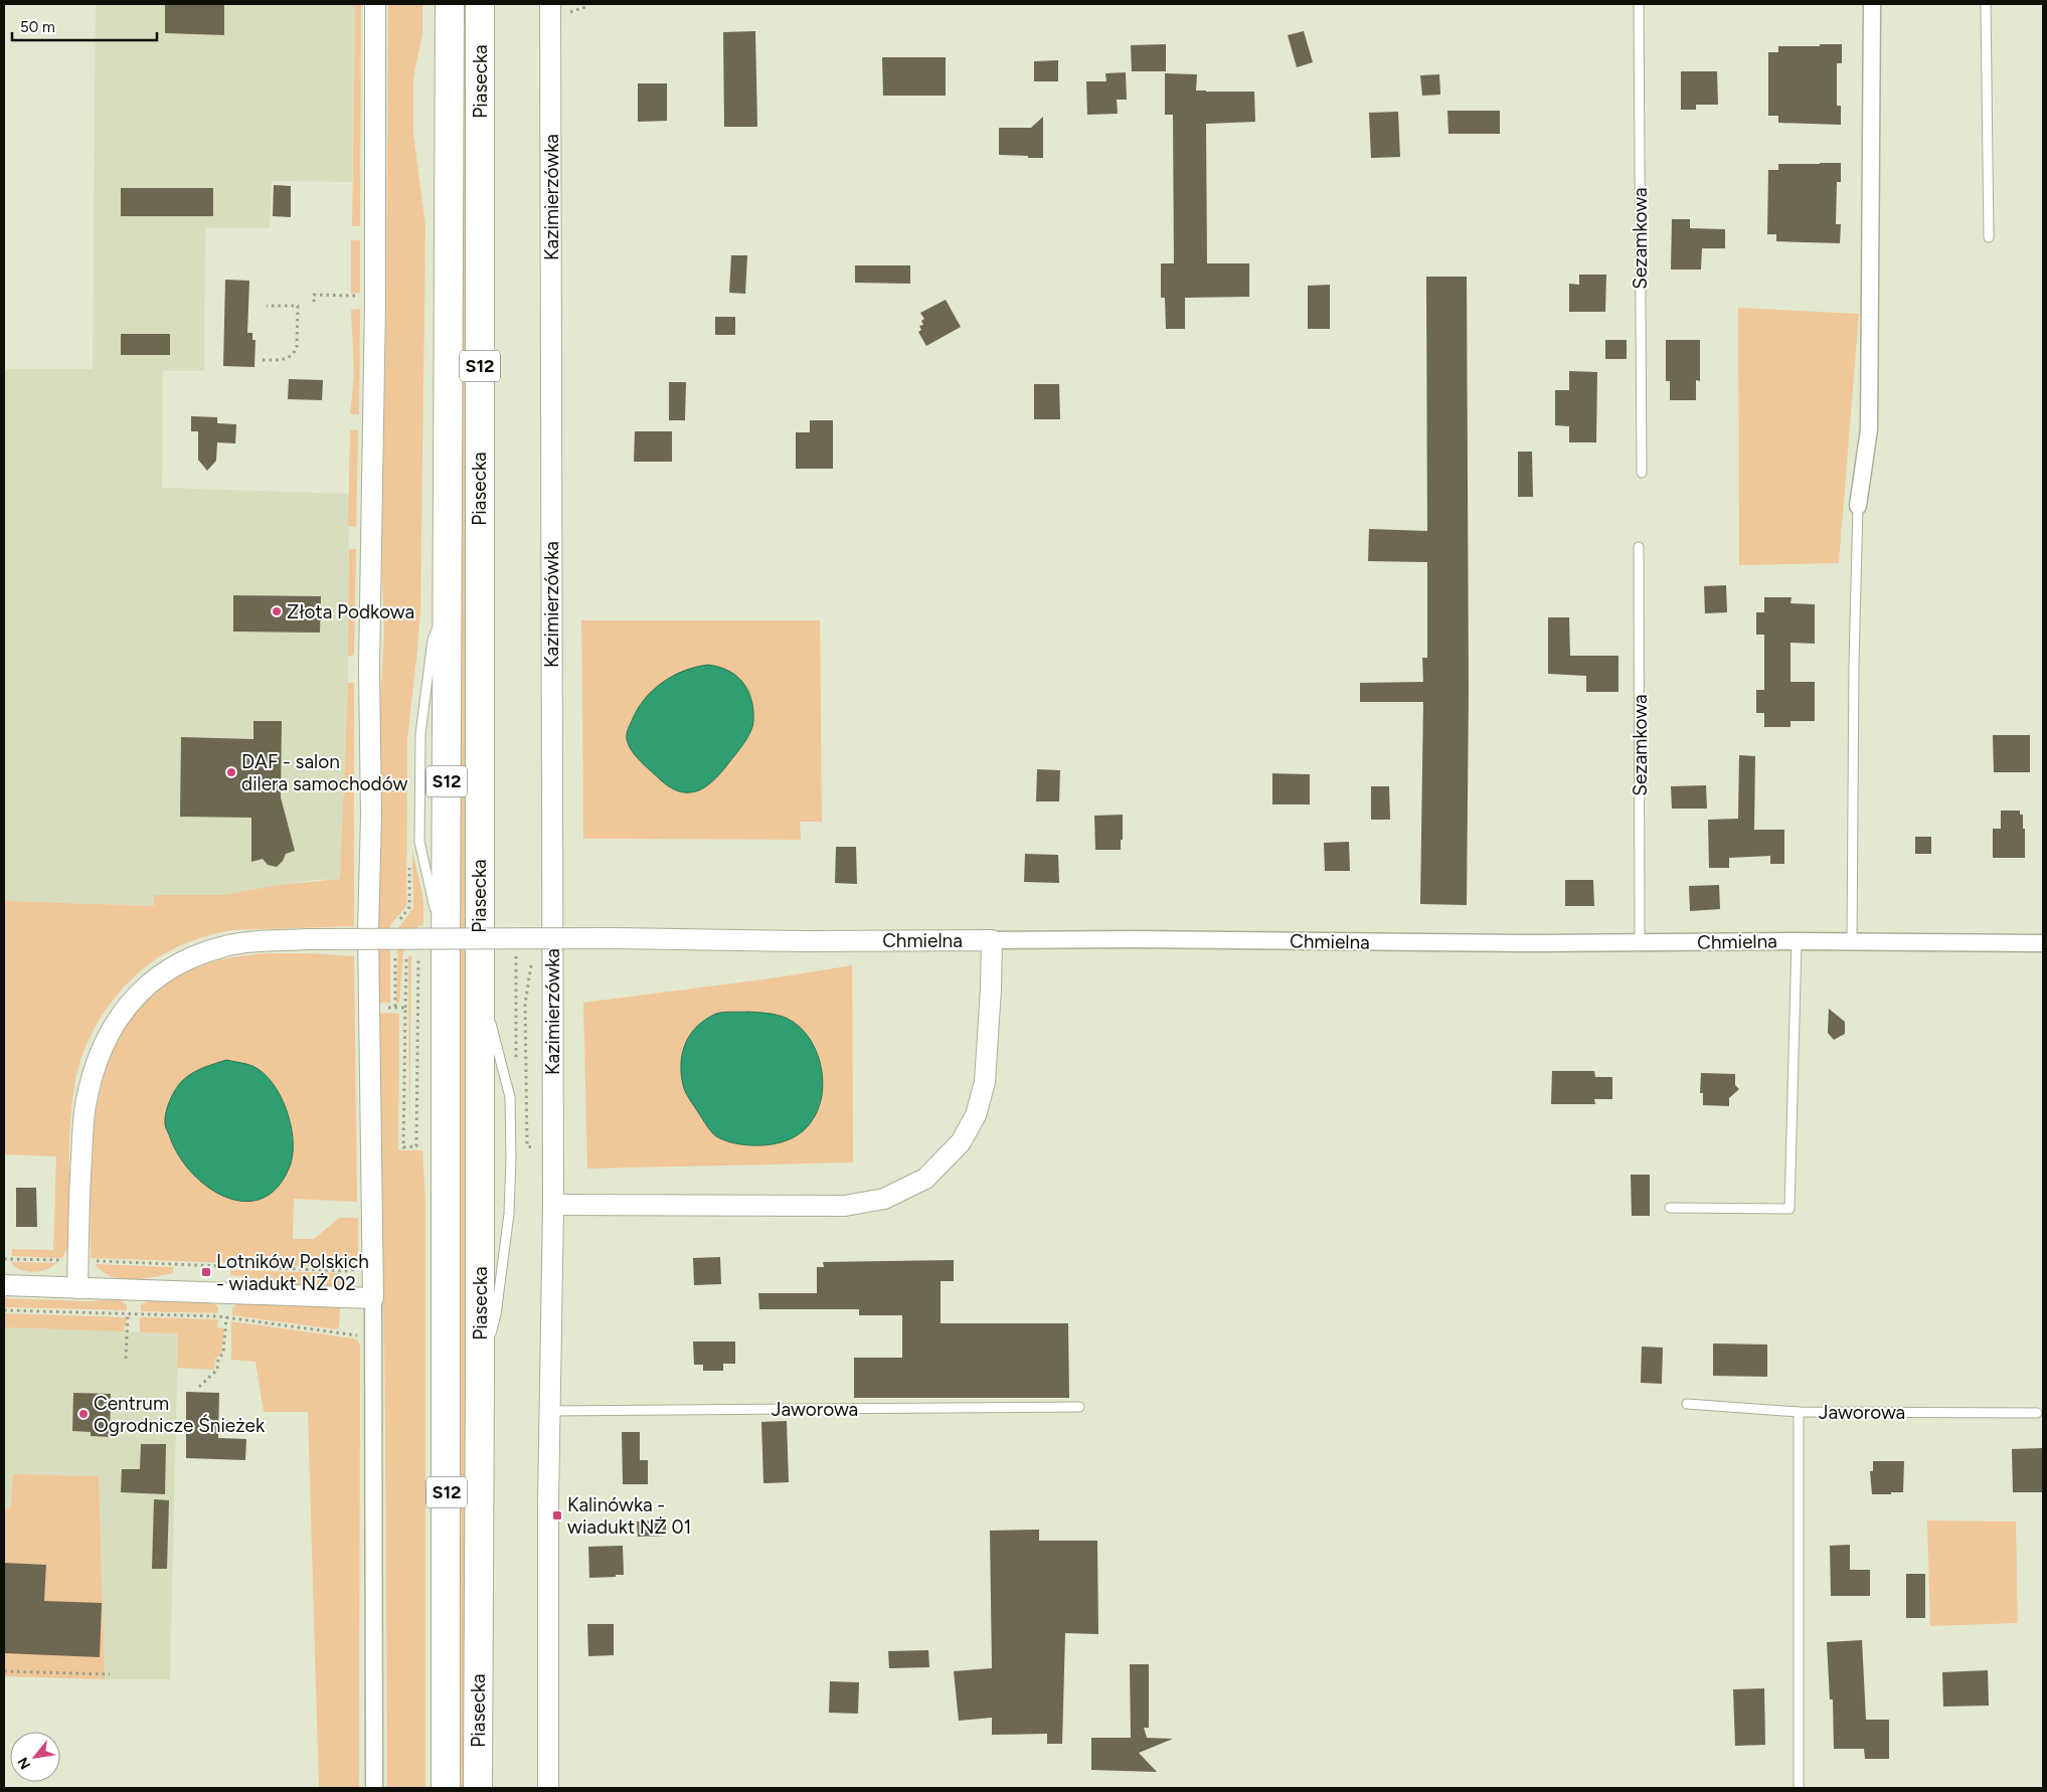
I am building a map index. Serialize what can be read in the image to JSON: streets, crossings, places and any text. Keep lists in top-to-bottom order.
{
  "streets": {
    "highway": ["Piasecka", "S12"],
    "street": ["Kazimierzówka", "Chmielna"],
    "lane": ["Sezamkowa", "Jaworowa"]
  },
  "crossings": [
    ["Kazimierzówka", "Jaworowa"],
    ["Sezamkowa", "Chmielna"]
  ],
  "places": {
    "other": ["Złota Podkowa", "DAF - salon dilera samochodów", "Centrum Ogrodnicze Śnieżek"],
    "transit": ["Lotników Polskich - wiadukt NŻ 02", "Kalinówka - wiadukt NŻ 01"]
  },
  "scale_bar": "50 m",
  "north": "bottom left"
}
